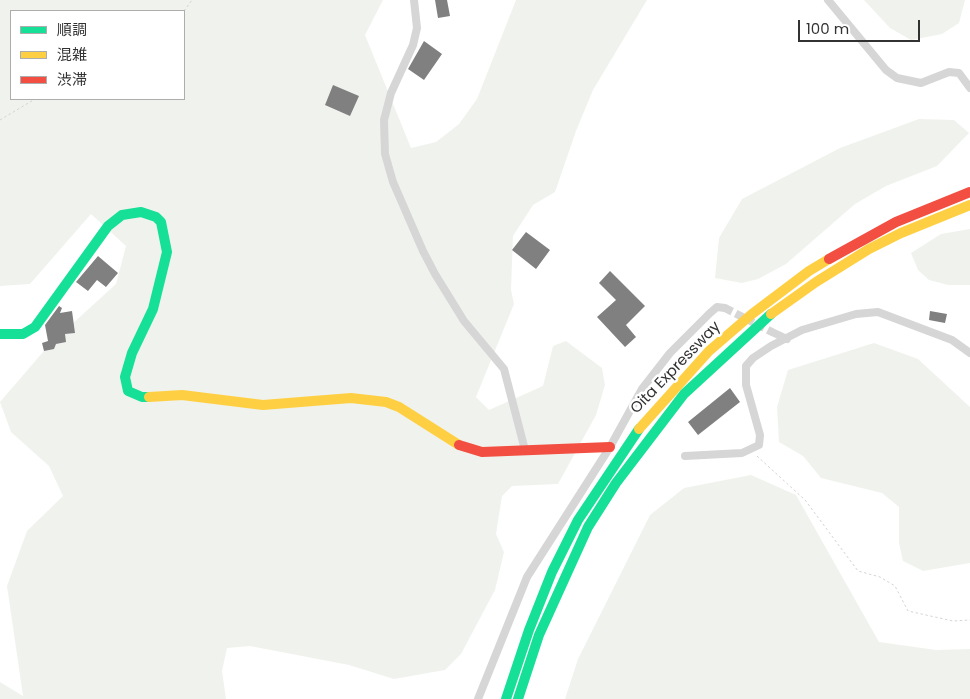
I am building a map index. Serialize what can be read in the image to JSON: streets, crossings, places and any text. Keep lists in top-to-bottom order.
{
  "streets": {
    "main road": ["Oita Expressway"]
  },
  "legend": ["順調", "混雑", "渋滞"],
  "scale_bar": "100 m"
}
